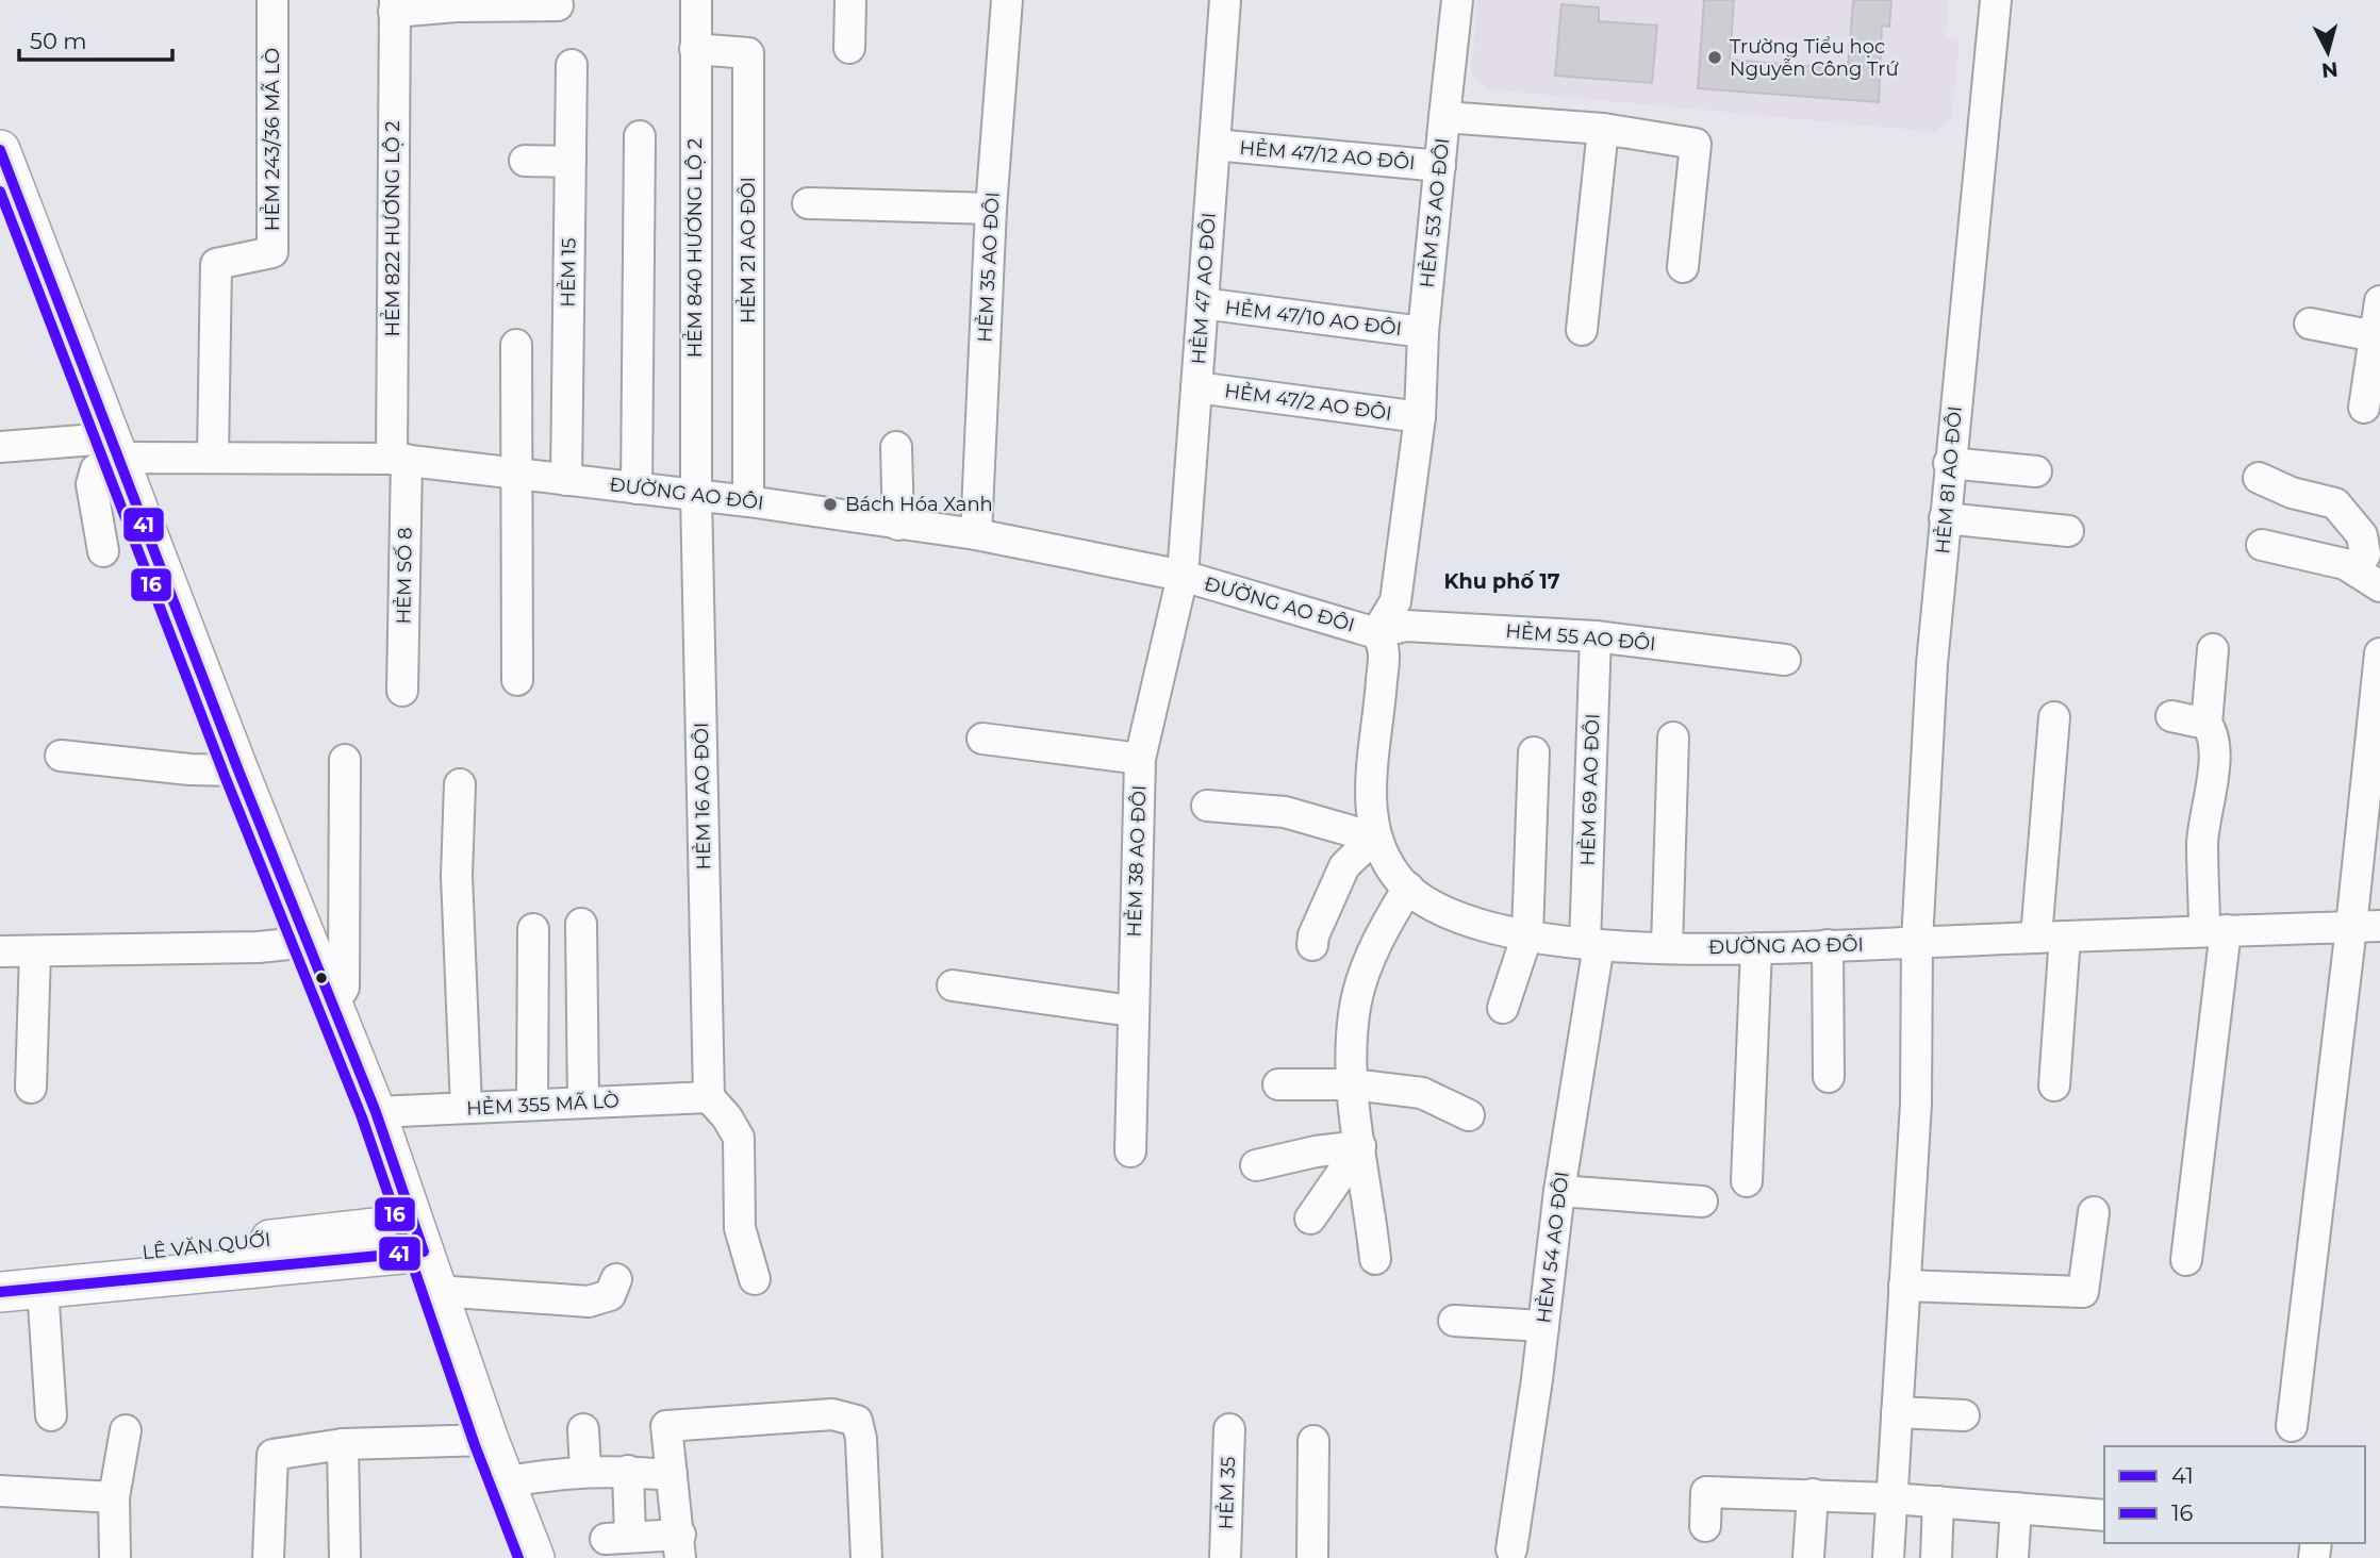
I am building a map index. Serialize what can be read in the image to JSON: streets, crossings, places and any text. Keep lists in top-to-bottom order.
{
  "streets": {
    "main road": ["LÊ VĂN QUỚI"],
    "street": [
      "HẺM 243/36 MÃ LÒ",
      "HẺM 47/12 AO ĐÔI",
      "HẺM 53 AO ĐÔI",
      "HẺM 822 HƯƠNG LỘ 2",
      "HẺM 840 HƯƠNG LỘ 2",
      "HẺM 21 AO ĐÔI",
      "HẺM 35 AO ĐÔI",
      "HẺM 15",
      "HẺM 47 AO ĐÔI",
      "HẺM 47/10 AO ĐÔI",
      "HẺM 47/2 AO ĐÔI",
      "HẺM 81 AO ĐÔI",
      "ĐƯỜNG AO ĐÔI",
      "HẺM SỐ 8",
      "HẺM 55 AO ĐÔI",
      "HẺM 69 AO ĐÔI",
      "HẺM 16 AO ĐÔI",
      "HẺM 38 AO ĐÔI",
      "HẺM 355 MÃ LÒ",
      "HẺM 54 AO ĐÔI",
      "HẺM 35"
    ]
  },
  "crossings": [
    ["HẺM 243/36 MÃ LÒ", "ĐƯỜNG AO ĐÔI"],
    ["HẺM 47/12 AO ĐÔI", "HẺM 53 AO ĐÔI"],
    ["HẺM 47/12 AO ĐÔI", "HẺM 47 AO ĐÔI"],
    ["HẺM 53 AO ĐÔI", "HẺM 47/10 AO ĐÔI"],
    ["HẺM 53 AO ĐÔI", "HẺM 47/2 AO ĐÔI"],
    ["HẺM 53 AO ĐÔI", "ĐƯỜNG AO ĐÔI"],
    ["HẺM 53 AO ĐÔI", "HẺM 55 AO ĐÔI"],
    ["HẺM 822 HƯƠNG LỘ 2", "ĐƯỜNG AO ĐÔI"],
    ["HẺM 822 HƯƠNG LỘ 2", "HẺM SỐ 8"],
    ["HẺM 840 HƯƠNG LỘ 2", "HẺM 21 AO ĐÔI"],
    ["HẺM 840 HƯƠNG LỘ 2", "ĐƯỜNG AO ĐÔI"],
    ["HẺM 840 HƯƠNG LỘ 2", "HẺM 16 AO ĐÔI"],
    ["HẺM 21 AO ĐÔI", "ĐƯỜNG AO ĐÔI"],
    ["HẺM 35 AO ĐÔI", "ĐƯỜNG AO ĐÔI"],
    ["HẺM 15", "ĐƯỜNG AO ĐÔI"],
    ["HẺM 47 AO ĐÔI", "HẺM 47/10 AO ĐÔI"],
    ["HẺM 47 AO ĐÔI", "HẺM 47/2 AO ĐÔI"],
    ["HẺM 47 AO ĐÔI", "ĐƯỜNG AO ĐÔI"],
    ["HẺM 47 AO ĐÔI", "HẺM 38 AO ĐÔI"],
    ["HẺM 81 AO ĐÔI", "ĐƯỜNG AO ĐÔI"],
    ["ĐƯỜNG AO ĐÔI", "HẺM SỐ 8"],
    ["ĐƯỜNG AO ĐÔI", "HẺM 55 AO ĐÔI"],
    ["ĐƯỜNG AO ĐÔI", "HẺM 69 AO ĐÔI"],
    ["ĐƯỜNG AO ĐÔI", "HẺM 16 AO ĐÔI"],
    ["ĐƯỜNG AO ĐÔI", "HẺM 38 AO ĐÔI"],
    ["ĐƯỜNG AO ĐÔI", "HẺM 54 AO ĐÔI"],
    ["HẺM 55 AO ĐÔI", "HẺM 69 AO ĐÔI"],
    ["HẺM 69 AO ĐÔI", "HẺM 54 AO ĐÔI"],
    ["HẺM 16 AO ĐÔI", "HẺM 355 MÃ LÒ"]
  ],
  "districts": ["Khu phố 17"],
  "places": ["Trường Tiểu học Nguyễn Công Trứ", "Bách Hóa Xanh"],
  "lines": ["transit line 41", "transit line 16"],
  "legend": ["41", "16"],
  "scale_bar": "50 m",
  "north": "bottom"
}
